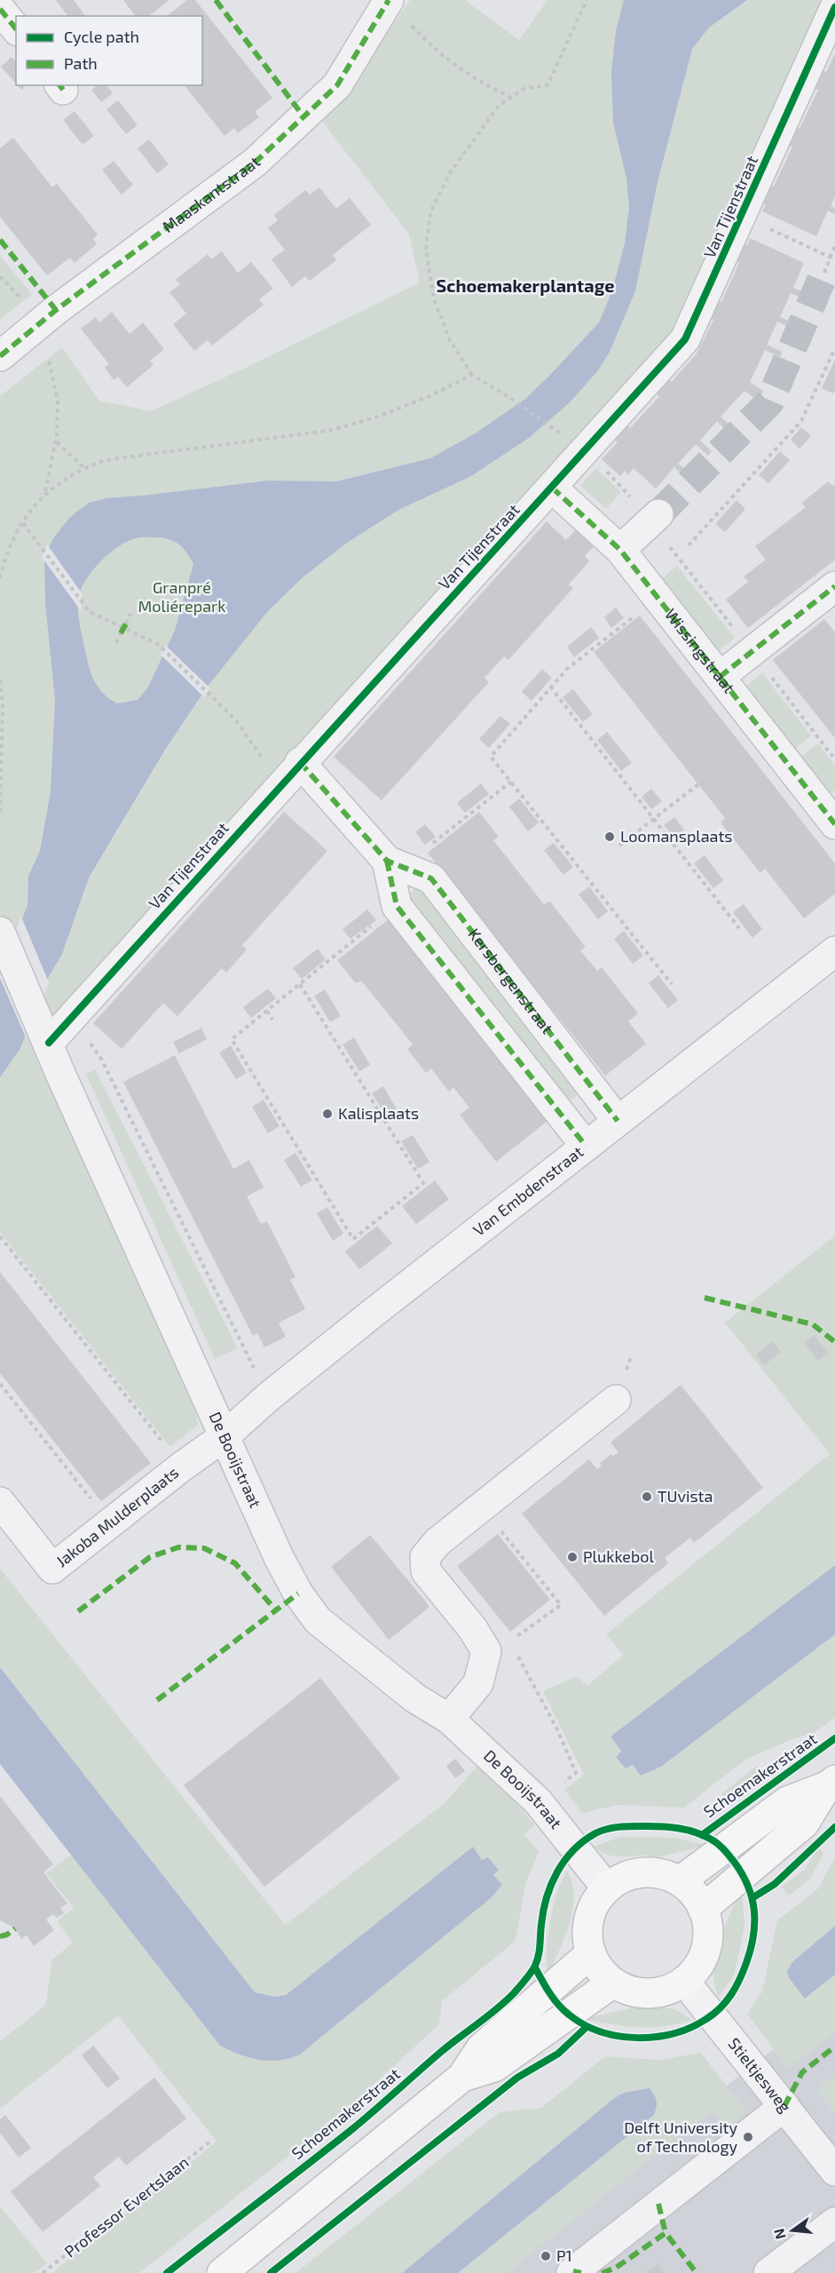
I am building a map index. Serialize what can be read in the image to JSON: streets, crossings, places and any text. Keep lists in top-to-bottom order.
{
  "streets": {
    "street": [
      "Maaskantstraat",
      "Van Tijenstraat",
      "Wissingstraat",
      "Kersbergenstraat",
      "Van Embdenstraat",
      "De Booijstraat",
      "Jakoba Mulderplaats",
      "Stieltjesweg"
    ],
    "path": ["Professor Evertslaan"],
    "cycle path": ["Schoemakerstraat"]
  },
  "crossings": [
    ["Van Tijenstraat", "Wissingstraat"],
    ["Van Tijenstraat", "Kersbergenstraat"],
    ["Van Tijenstraat", "De Booijstraat"],
    ["Kersbergenstraat", "Van Embdenstraat"],
    ["Van Embdenstraat", "De Booijstraat"],
    ["Van Embdenstraat", "Jakoba Mulderplaats"],
    ["De Booijstraat", "Jakoba Mulderplaats"],
    ["De Booijstraat", "Stieltjesweg"]
  ],
  "districts": ["Schoemakerplantage"],
  "parks": ["Granpré Moliérepark"],
  "places": [
    "Loomansplaats",
    "Kalisplaats",
    "TUvista",
    "Plukkebol",
    "Delft University of Technology",
    "P1"
  ],
  "legend": ["Cycle path", "Path"],
  "north": "left"
}
